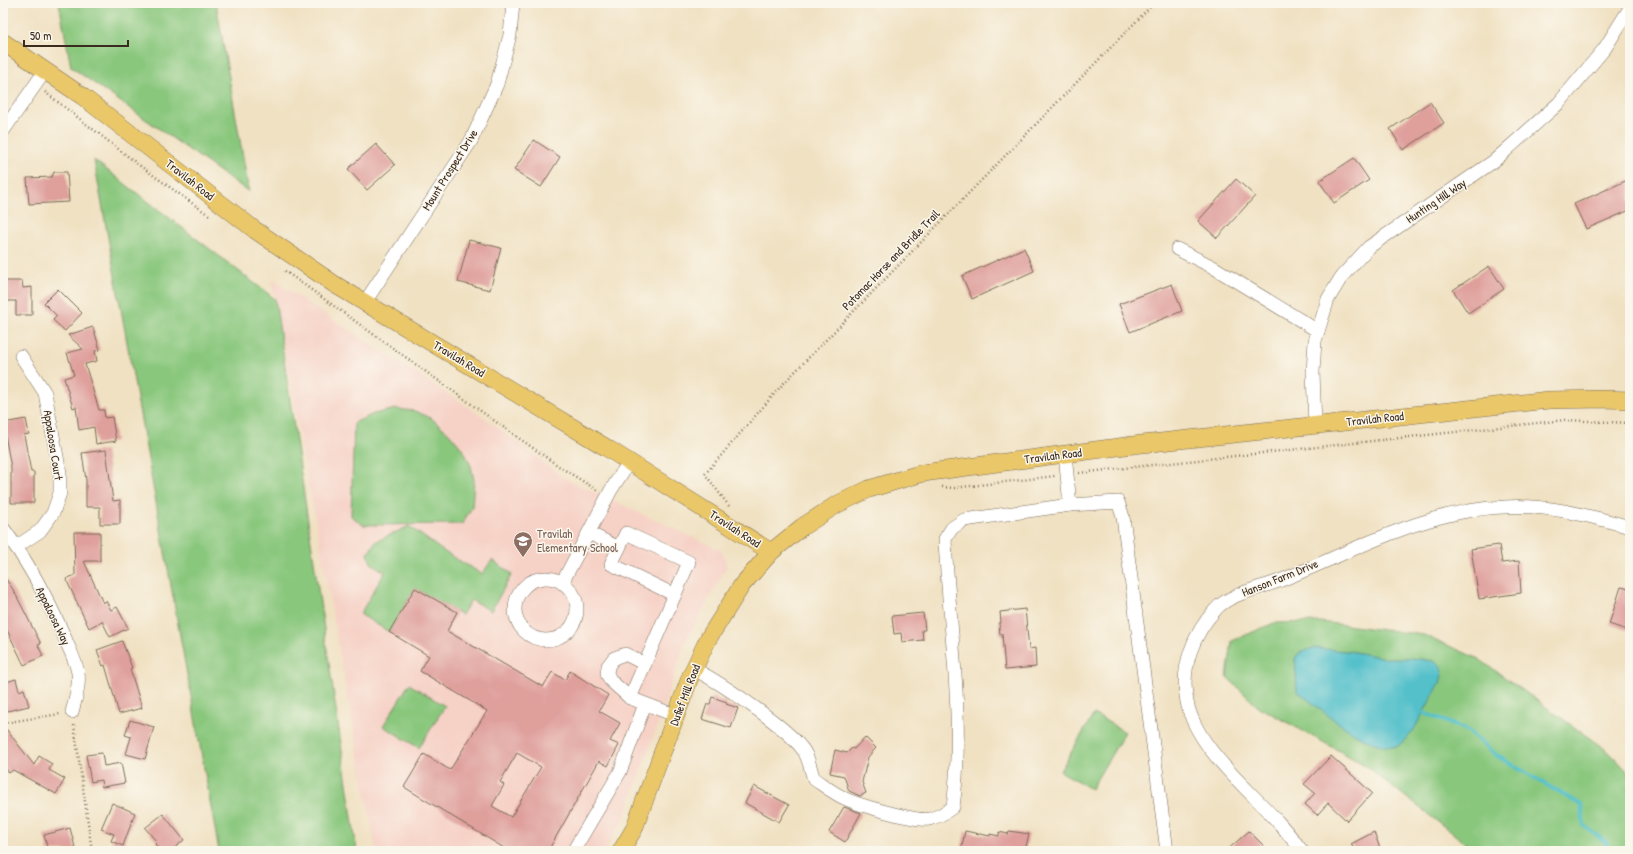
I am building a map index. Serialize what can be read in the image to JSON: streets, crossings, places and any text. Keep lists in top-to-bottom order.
{
  "streets": {
    "main road": ["Travilah Road", "Dufief Mill Road"],
    "street": [
      "Mount Prospect Drive",
      "Hunting Hill Way",
      "Appaloosa Court",
      "Hanson Farm Drive",
      "Appaloosa Way"
    ],
    "path": ["Potomac Horse and Bridle Trail"]
  },
  "crossings": [
    ["Mount Prospect Drive", "Travilah Road"],
    ["Travilah Road", "Hunting Hill Way"],
    ["Travilah Road", "Dufief Mill Road"],
    ["Appaloosa Court", "Appaloosa Way"]
  ],
  "places": {
    "school or university": ["Travilah Elementary School"]
  },
  "scale_bar": "50 m"
}
